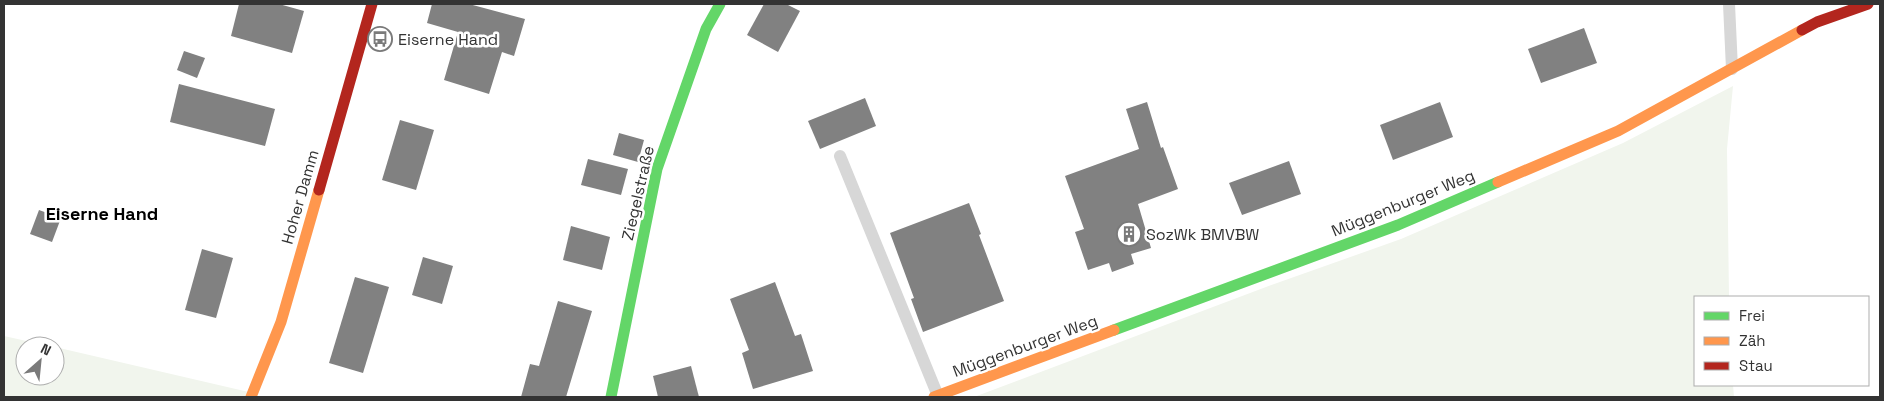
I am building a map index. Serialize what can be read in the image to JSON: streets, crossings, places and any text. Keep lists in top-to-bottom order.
{
  "streets": {
    "street": ["Ziegelstraße", "Hoher Damm", "Müggenburger Weg"]
  },
  "districts": ["Eiserne Hand"],
  "places": {
    "bus stop": ["Eiserne Hand"],
    "building": ["SozWk BMVBW"]
  },
  "legend": ["Frei", "Zäh", "Stau"],
  "north": "top right"
}
